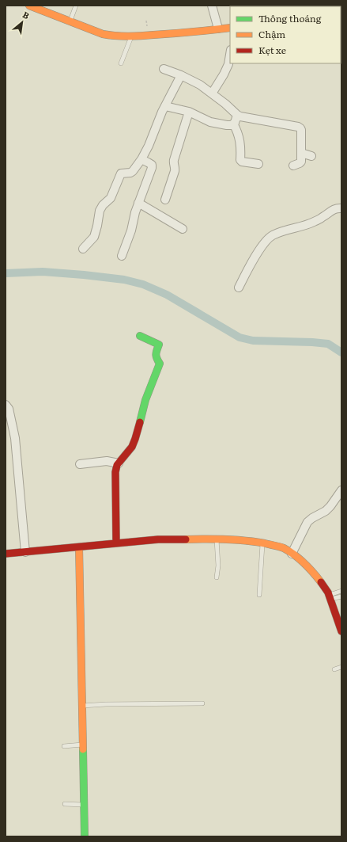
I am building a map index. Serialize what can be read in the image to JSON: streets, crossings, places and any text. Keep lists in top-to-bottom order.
{
  "legend": ["Thông thoáng", "Chậm", "Kẹt xe"],
  "north": "top right"
}
